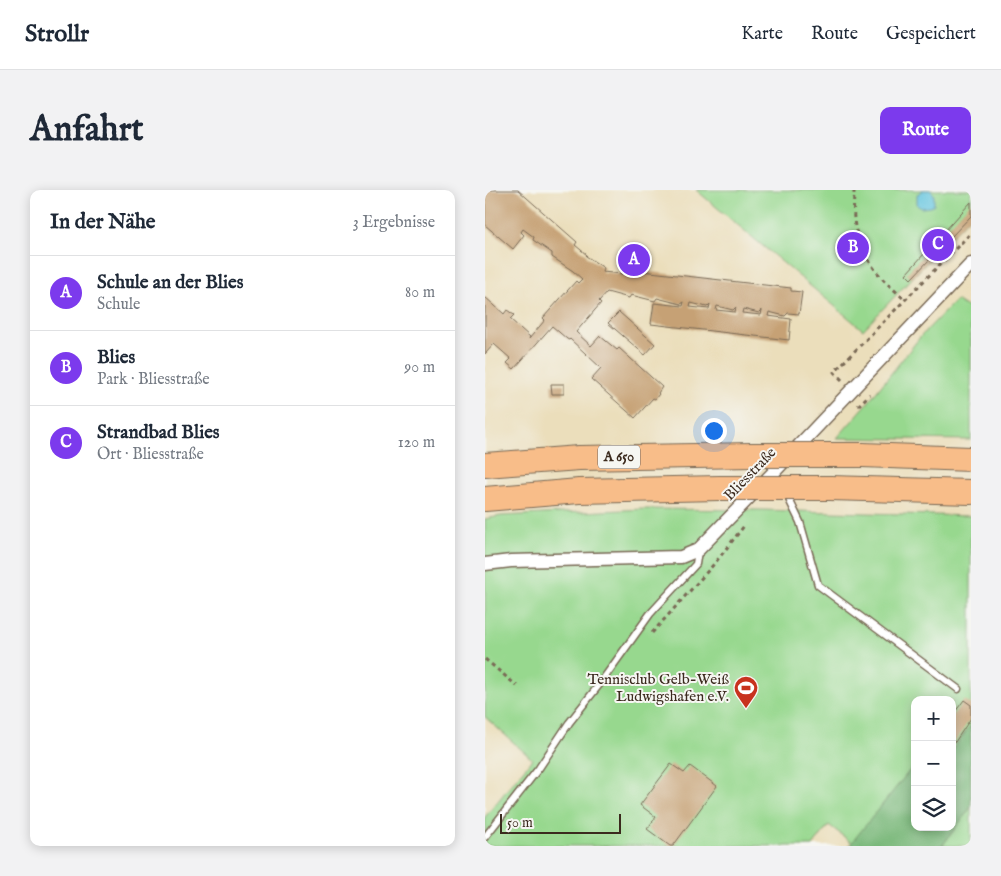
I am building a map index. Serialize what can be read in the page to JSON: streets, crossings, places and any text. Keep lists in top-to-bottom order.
{
  "streets": {
    "highway": ["A 650"],
    "street": ["Bliesstraße"]
  },
  "places": {
    "sports": ["Tennisclub Gelb-Weiß Ludwigshafen e.V."]
  },
  "scale_bar": "50 m",
  "page": {
    "header": "Strollr",
    "nav": ["Karte", "Route", "Gespeichert"],
    "buttons": "Route",
    "title": "Anfahrt",
    "heading": ["In der Nähe", "3 Ergebnisse"],
    "pins": ["C", "B", "A"],
    "list": [
      {
        "mark": "A",
        "name": "Schule an der Blies",
        "note": "Schule",
        "value": "80 m"
      },
      {
        "mark": "B",
        "name": "Blies",
        "note": "Park · Bliesstraße",
        "value": "90 m"
      },
      {
        "mark": "C",
        "name": "Strandbad Blies",
        "note": "Ort · Bliesstraße",
        "value": "120 m"
      }
    ],
    "map_buttons": ["+", "−"],
    "scale": "50 m"
  }
}
